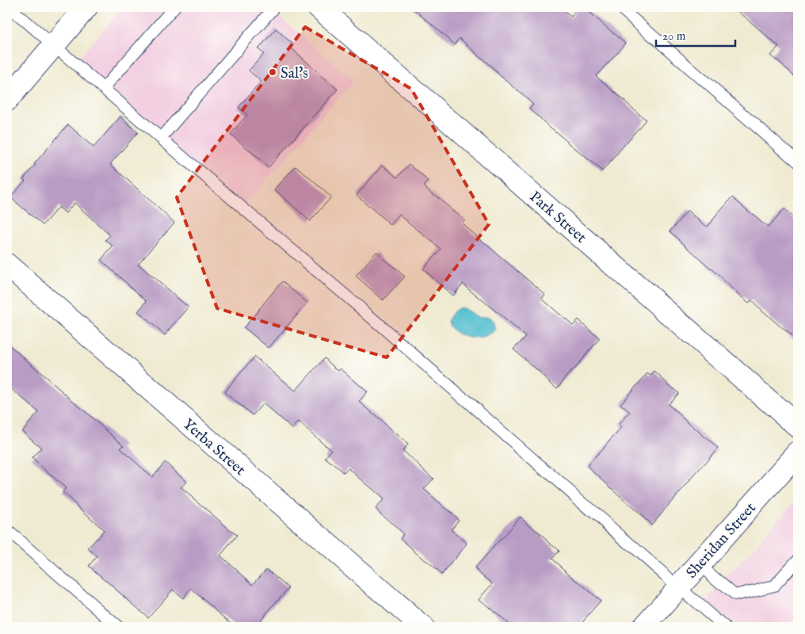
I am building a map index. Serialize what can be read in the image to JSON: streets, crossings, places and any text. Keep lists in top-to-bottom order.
{
  "streets": {
    "street": ["Park Street", "Yerba Street", "Sheridan Street"]
  },
  "places": ["Sal's"],
  "scale_bar": "20 m"
}
